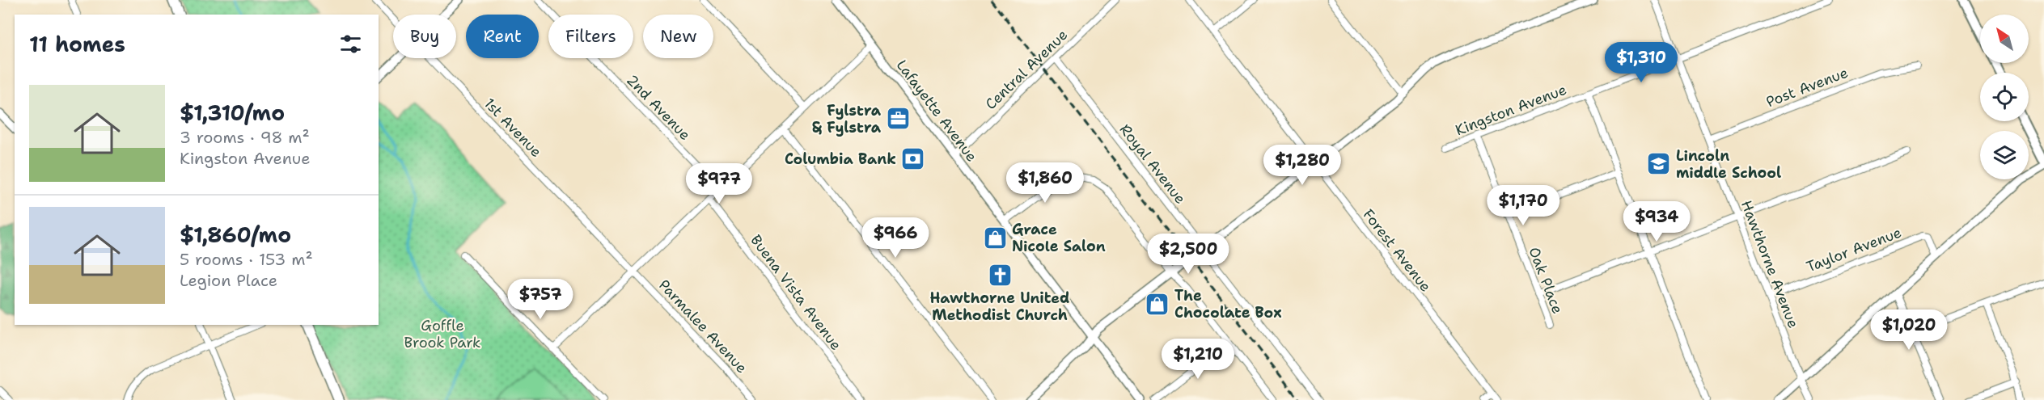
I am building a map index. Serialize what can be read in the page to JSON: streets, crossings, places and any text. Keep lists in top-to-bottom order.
{
  "streets": {
    "street": [
      "Central Avenue",
      "Post Avenue",
      "2nd Avenue",
      "Kingston Avenue",
      "Lafayette Avenue",
      "1st Avenue",
      "Royal Avenue",
      "Taylor Avenue",
      "Forest Avenue",
      "Hawthorne Avenue",
      "Oak Place",
      "Buena Vista Avenue",
      "Parmalee Avenue"
    ]
  },
  "crossings": [
    ["Central Avenue", "Lafayette Avenue"],
    ["Central Avenue", "Royal Avenue"],
    ["Post Avenue", "Hawthorne Avenue"],
    ["Kingston Avenue", "Hawthorne Avenue"],
    ["Kingston Avenue", "Oak Place"],
    ["1st Avenue", "Parmalee Avenue"],
    ["Taylor Avenue", "Hawthorne Avenue"]
  ],
  "parks": ["Goffle Brook Park"],
  "places": {
    "office": ["Fylstra & Fylstra"],
    "bank": ["Columbia Bank"],
    "school or university": ["Lincoln middle School"],
    "shop": ["Grace Nicole Salon", "The Chocolate Box"],
    "church": ["Hawthorne United Methodist Church"]
  },
  "north": "top left",
  "page": {
    "chip": [
      "Buy",
      "Rent",
      "Filters",
      "New"
    ],
    "heading": "11 homes",
    "price": [
      "$1,310",
      "$1,280",
      "$1,860",
      "$977",
      "$1,170",
      "$934",
      "$966",
      "$2,500",
      "$757",
      "$1,020",
      "$1,210"
    ],
    "list": [
      {
        "name": "$1,310/mo",
        "note": "3 rooms · 98 m² · Kingston Avenue"
      },
      {
        "name": "$1,860/mo",
        "note": "5 rooms · 153 m² · Legion Place"
      }
    ]
  }
}
